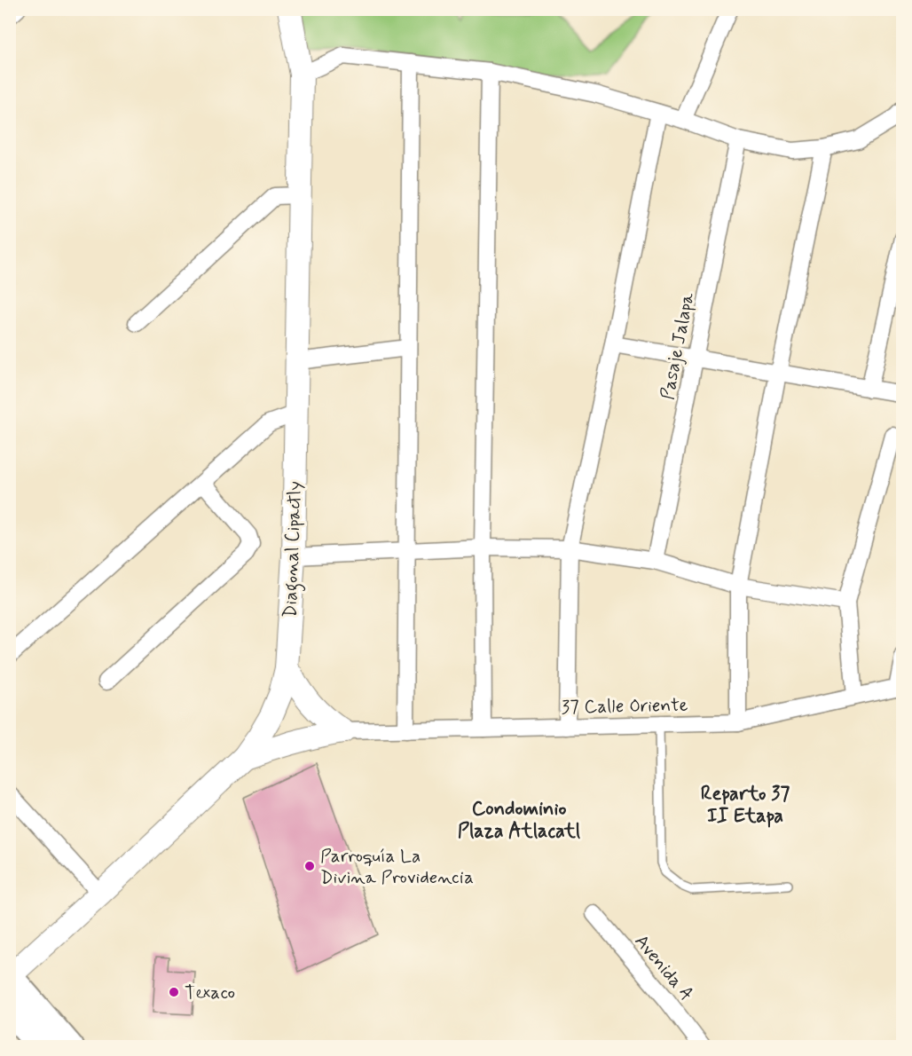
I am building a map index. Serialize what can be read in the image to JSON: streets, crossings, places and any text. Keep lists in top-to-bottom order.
{
  "streets": {
    "street": [
      "Pasaje Jalapa",
      "Diagonal Cipactly",
      "37 Calle Oriente",
      "Avenida A"
    ]
  },
  "districts": ["Reparto 37 II Etapa", "Condominio Plaza Atlacatl"],
  "places": ["Parroquía La Divina Providencia", "Texaco"]
}
